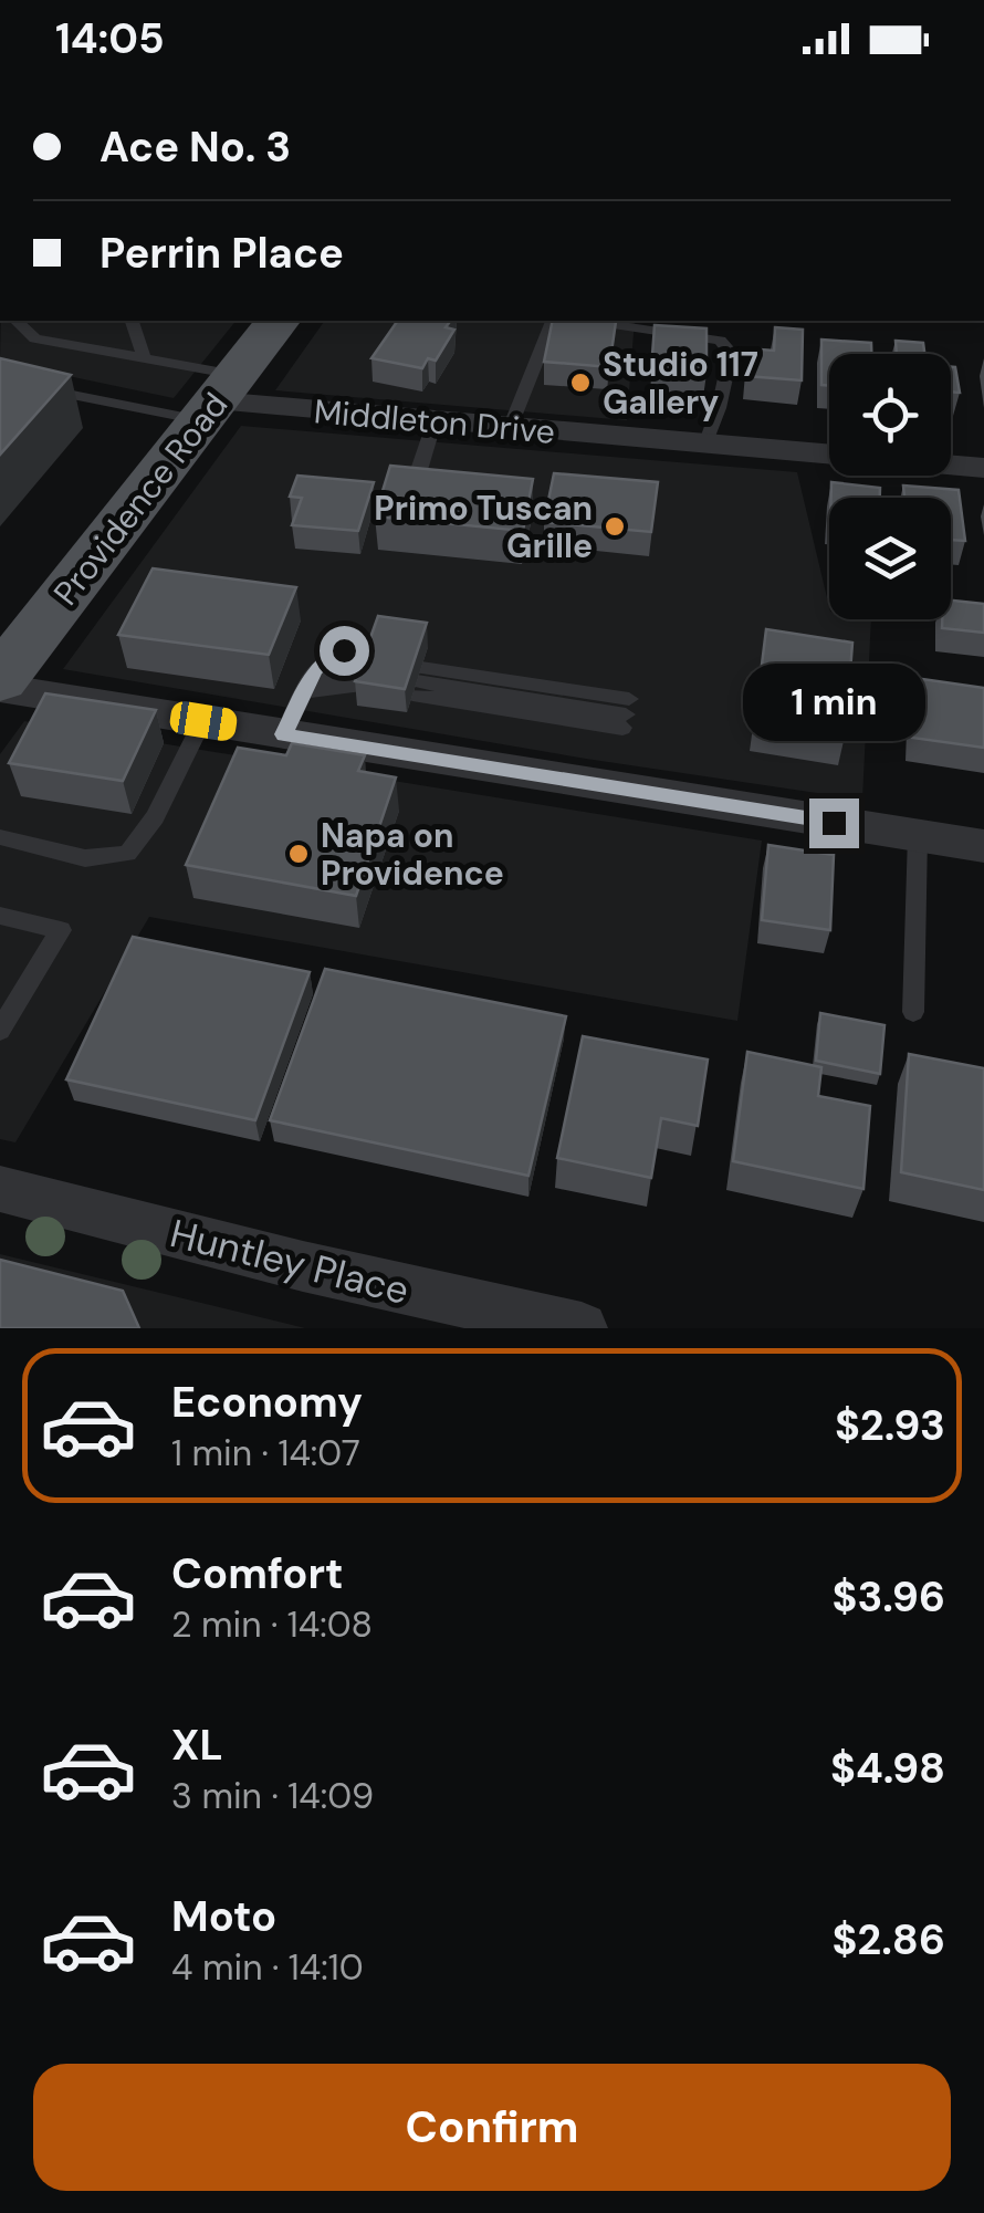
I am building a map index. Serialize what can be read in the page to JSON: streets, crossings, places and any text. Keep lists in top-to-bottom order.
{
  "streets": {
    "main road": ["Providence Road"],
    "street": ["Middleton Drive", "Huntley Place"]
  },
  "crossings": [
    ["Middleton Drive", "Providence Road"]
  ],
  "places": ["Studio 117 Gallery", "Primo Tuscan Grille", "Napa on Providence"],
  "page": {
    "status": "14:05",
    "banner": ["Ace No. 3", "Perrin Place"],
    "bubble": "1 min",
    "list": [
      {
        "name": "Economy",
        "note": "1 min · 14:07",
        "value": "$2.93"
      },
      {
        "name": "Comfort",
        "note": "2 min · 14:08",
        "value": "$3.96"
      },
      {
        "name": "XL",
        "note": "3 min · 14:09",
        "value": "$4.98"
      },
      {
        "name": "Moto",
        "note": "4 min · 14:10",
        "value": "$2.86"
      }
    ],
    "buttons": "Confirm"
  }
}
